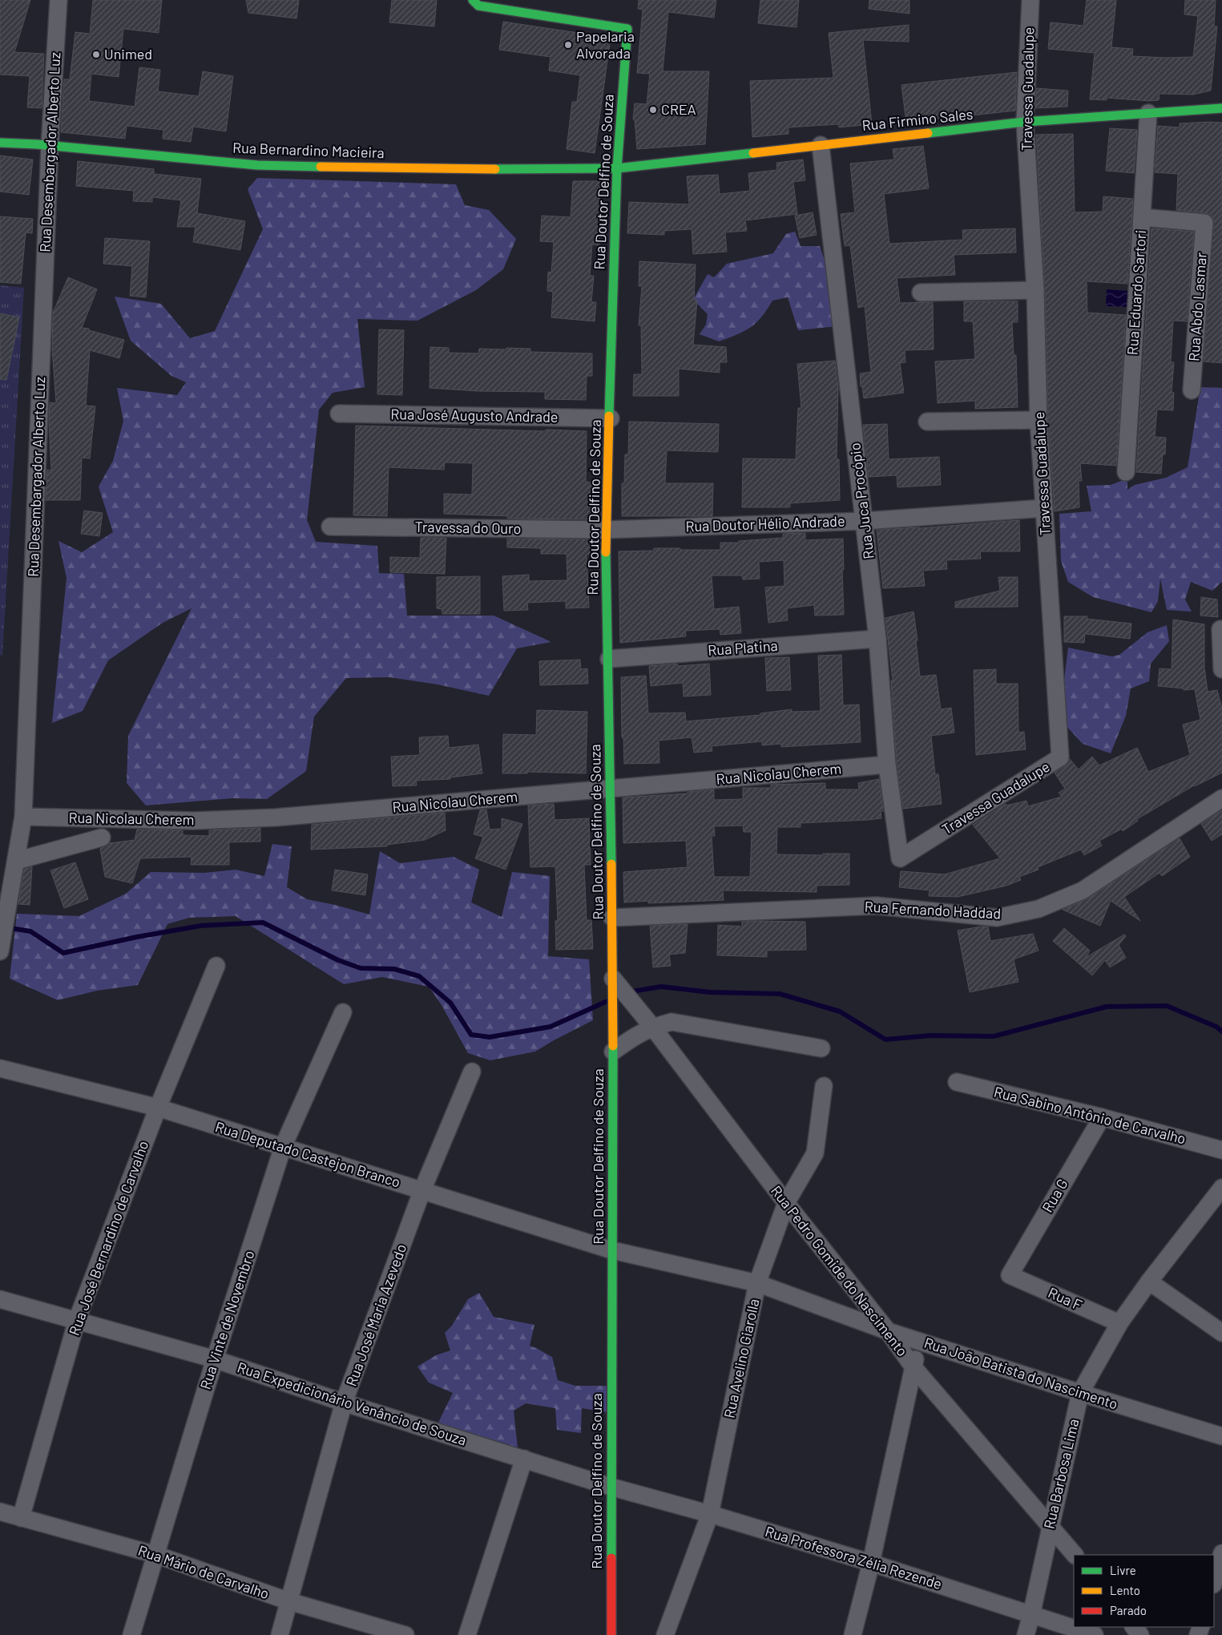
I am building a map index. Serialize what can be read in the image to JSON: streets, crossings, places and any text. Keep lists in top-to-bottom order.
{
  "streets": {
    "street": [
      "Travessa Guadalupe",
      "Rua Firmino Sales",
      "Rua Bernardino Macieira",
      "Rua Desembargador Alberto Luz",
      "Rua Doutor Delfino de Souza",
      "Rua Eduardo Sartori",
      "Rua Abdo Lasmar",
      "Rua José Augusto Andrade",
      "Rua Juca Procópio",
      "Rua Doutor Hélio Andrade",
      "Travessa do Ouro",
      "Rua Platina",
      "Rua Nicolau Cherem",
      "Rua Fernando Haddad",
      "Rua Sabino Antônio de Carvalho",
      "Rua Deputado Castejon Branco",
      "Rua G",
      "Rua José Bernardino de Carvalho",
      "Rua Pedro Gomide do Nascimento",
      "Rua F",
      "Rua José Maria Azevedo",
      "Rua Vinte de Novembro",
      "Rua Avelino Giarolla",
      "Rua João Batista do Nascimento",
      "Rua Expedicionário Venâncio de Souza",
      "Rua Barbosa Lima",
      "Rua Professora Zélia Rezende",
      "Rua Mário de Carvalho"
    ]
  },
  "crossings": [
    ["Travessa Guadalupe", "Rua Firmino Sales"],
    ["Travessa Guadalupe", "Rua Juca Procópio"],
    ["Travessa Guadalupe", "Rua Doutor Hélio Andrade"],
    ["Rua Firmino Sales", "Rua Bernardino Macieira"],
    ["Rua Firmino Sales", "Rua Doutor Delfino de Souza"],
    ["Rua Firmino Sales", "Rua Eduardo Sartori"],
    ["Rua Firmino Sales", "Rua Juca Procópio"],
    ["Rua Bernardino Macieira", "Rua Desembargador Alberto Luz"],
    ["Rua Bernardino Macieira", "Rua Doutor Delfino de Souza"],
    ["Rua Desembargador Alberto Luz", "Rua Nicolau Cherem"],
    ["Rua Doutor Delfino de Souza", "Rua José Augusto Andrade"],
    ["Rua Doutor Delfino de Souza", "Rua Doutor Hélio Andrade"],
    ["Rua Doutor Delfino de Souza", "Travessa do Ouro"],
    ["Rua Doutor Delfino de Souza", "Rua Platina"],
    ["Rua Doutor Delfino de Souza", "Rua Nicolau Cherem"],
    ["Rua Doutor Delfino de Souza", "Rua Fernando Haddad"],
    ["Rua Doutor Delfino de Souza", "Rua Deputado Castejon Branco"],
    ["Rua Doutor Delfino de Souza", "Rua Pedro Gomide do Nascimento"],
    ["Rua Doutor Delfino de Souza", "Rua João Batista do Nascimento"],
    ["Rua Doutor Delfino de Souza", "Rua Expedicionário Venâncio de Souza"],
    ["Rua Doutor Delfino de Souza", "Rua Professora Zélia Rezende"],
    ["Rua Eduardo Sartori", "Rua Abdo Lasmar"],
    ["Rua Juca Procópio", "Rua Doutor Hélio Andrade"],
    ["Rua Juca Procópio", "Rua Platina"],
    ["Rua Juca Procópio", "Rua Nicolau Cherem"],
    ["Rua Doutor Hélio Andrade", "Travessa do Ouro"],
    ["Rua Sabino Antônio de Carvalho", "Rua G"],
    ["Rua Deputado Castejon Branco", "Rua José Bernardino de Carvalho"],
    ["Rua Deputado Castejon Branco", "Rua José Maria Azevedo"],
    ["Rua Deputado Castejon Branco", "Rua Vinte de Novembro"],
    ["Rua Deputado Castejon Branco", "Rua João Batista do Nascimento"],
    ["Rua G", "Rua F"],
    ["Rua José Bernardino de Carvalho", "Rua Expedicionário Venâncio de Souza"],
    ["Rua José Bernardino de Carvalho", "Rua Mário de Carvalho"],
    ["Rua Pedro Gomide do Nascimento", "Rua Avelino Giarolla"],
    ["Rua Pedro Gomide do Nascimento", "Rua João Batista do Nascimento"],
    ["Rua Pedro Gomide do Nascimento", "Rua Barbosa Lima"],
    ["Rua F", "Rua Barbosa Lima"],
    ["Rua José Maria Azevedo", "Rua Expedicionário Venâncio de Souza"],
    ["Rua José Maria Azevedo", "Rua Mário de Carvalho"],
    ["Rua Vinte de Novembro", "Rua Expedicionário Venâncio de Souza"],
    ["Rua Vinte de Novembro", "Rua Mário de Carvalho"],
    ["Rua Avelino Giarolla", "Rua João Batista do Nascimento"],
    ["Rua Avelino Giarolla", "Rua Professora Zélia Rezende"],
    ["Rua João Batista do Nascimento", "Rua Barbosa Lima"],
    ["Rua Expedicionário Venâncio de Souza", "Rua Professora Zélia Rezende"],
    ["Rua Barbosa Lima", "Rua Professora Zélia Rezende"]
  ],
  "places": ["Papelaria Alvorada", "Unimed", "CREA"],
  "legend": ["Livre", "Lento", "Parado"]
}
